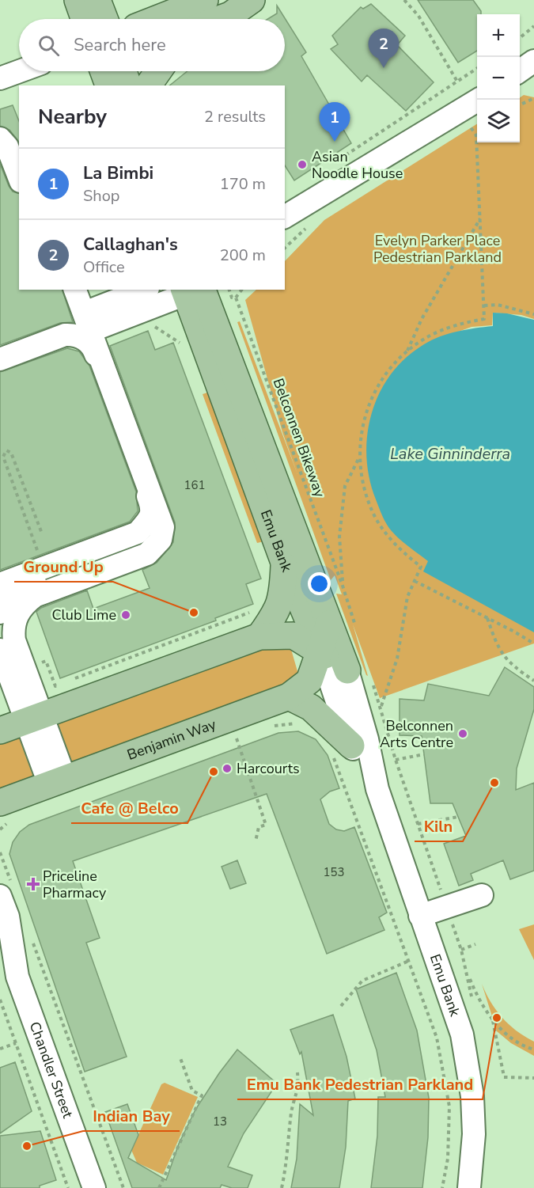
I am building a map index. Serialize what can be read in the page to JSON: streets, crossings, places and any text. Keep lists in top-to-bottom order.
{
  "streets": {
    "main road": ["Emu Bank", "Benjamin Way"],
    "street": ["Chandler Street"],
    "path": ["Belconnen Bikeway"]
  },
  "crossings": [
    ["Emu Bank", "Benjamin Way"]
  ],
  "water": ["Lake Ginninderra"],
  "parks": ["Evelyn Parker Place Pedestrian Parkland"],
  "places": {
    "other": [
      "Asian Noodle House",
      "Ground Up",
      "Club Lime",
      "Belconnen Arts Centre",
      "Harcourts",
      "Cafe @ Belco",
      "Kiln",
      "Emu Bank Pedestrian Parkland",
      "Indian Bay"
    ],
    "health": ["Priceline Pharmacy"]
  },
  "house_numbers": ["161", "153", "13"],
  "page": {
    "map_buttons": ["+", "−"],
    "search": "Search here",
    "pins": ["2", "1"],
    "heading": ["Nearby", "2 results"],
    "list": [
      {
        "mark": "1",
        "name": "La Bimbi",
        "note": "Shop",
        "value": "170 m"
      },
      {
        "mark": "2",
        "name": "Callaghan's",
        "note": "Office",
        "value": "200 m"
      }
    ]
  }
}
